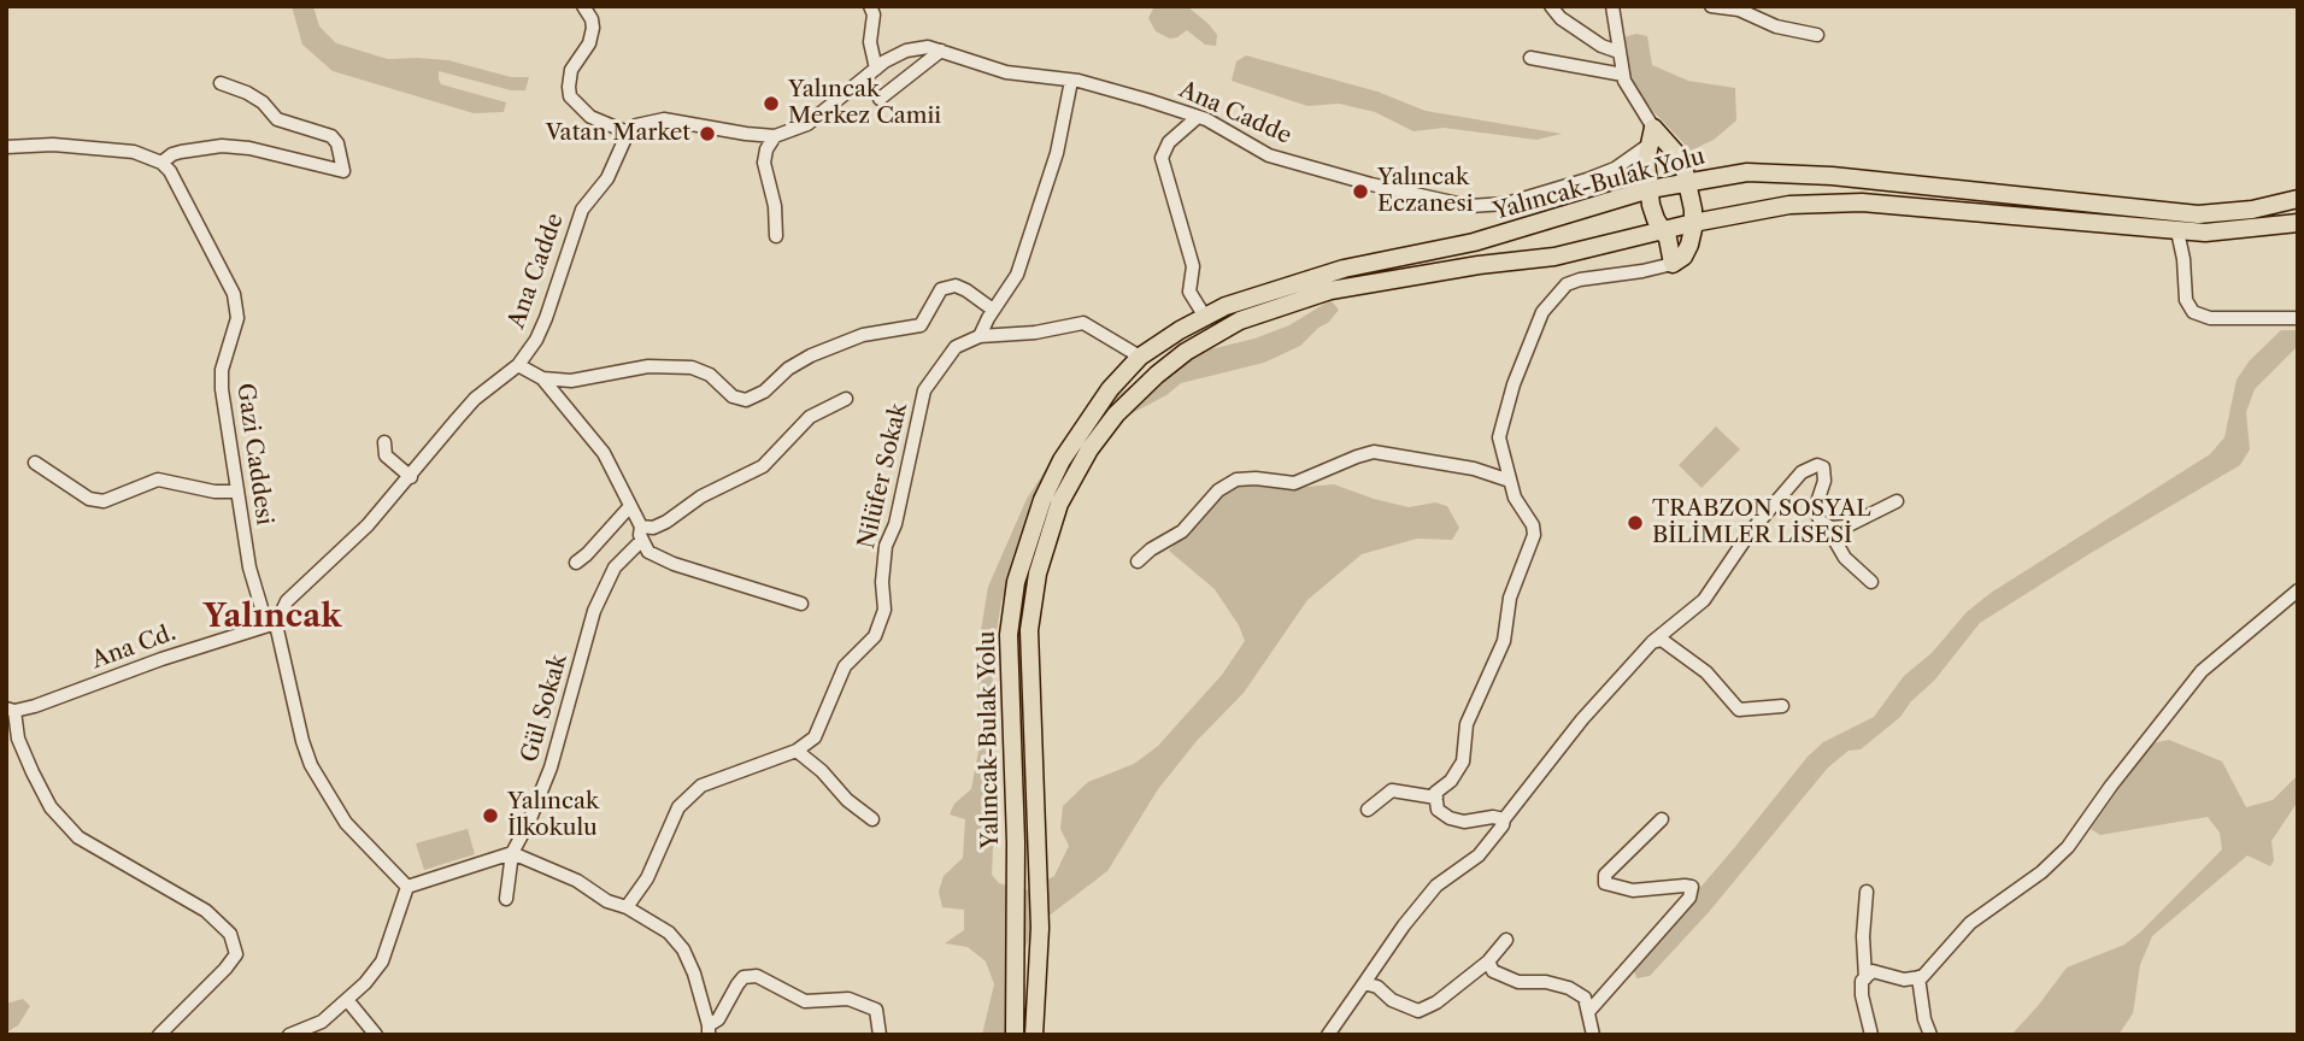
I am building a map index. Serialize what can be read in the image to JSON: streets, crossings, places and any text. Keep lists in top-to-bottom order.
{
  "streets": {
    "main road": ["Yalıncak-Bulak Yolu"],
    "street": [
      "Ana Cadde",
      "Gazi Caddesi",
      "Nilüfer Sokak",
      "Ana Cd.",
      "Gül Sokak"
    ]
  },
  "crossings": [
    ["Ana Cadde", "Gazi Caddesi"],
    ["Ana Cadde", "Nilüfer Sokak"],
    ["Ana Cadde", "Ana Cd."],
    ["Gazi Caddesi", "Ana Cd."]
  ],
  "districts": ["Yalıncak"],
  "places": [
    "Yalıncak Merkez Camii",
    "Vatan Market",
    "Yalıncak Eczanesi",
    "TRABZON SOSYAL BİLİMLER LİSESİ",
    "Yalıncak İlkokulu"
  ]
}
